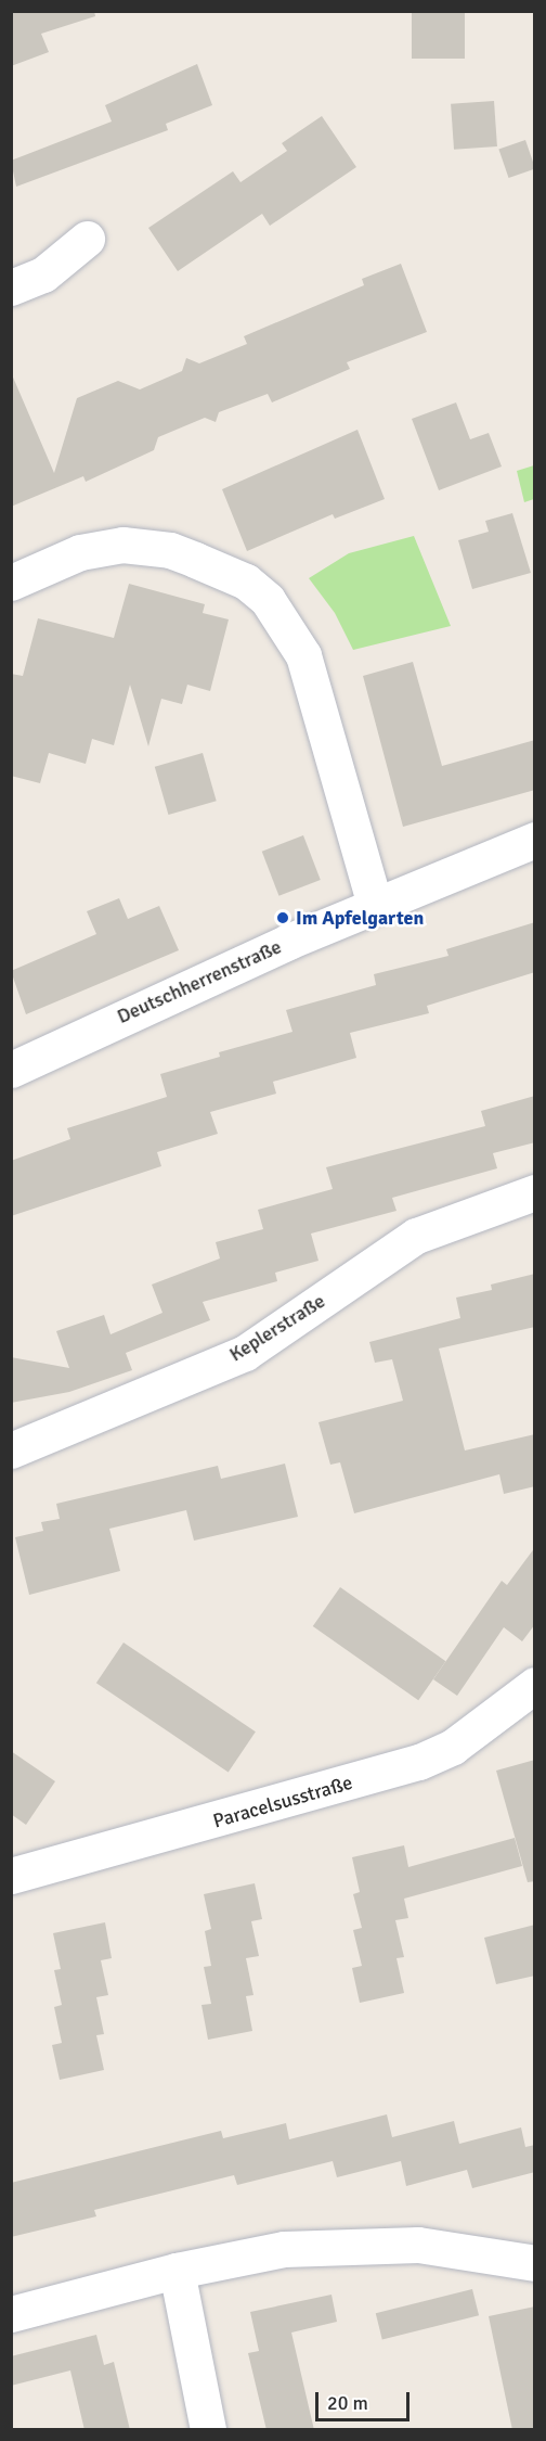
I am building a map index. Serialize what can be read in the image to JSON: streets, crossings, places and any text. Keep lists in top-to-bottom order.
{
  "streets": {
    "street": ["Deutschherrenstraße", "Keplerstraße", "Paracelsusstraße"]
  },
  "places": ["Im Apfelgarten"],
  "scale_bar": "20 m"
}
